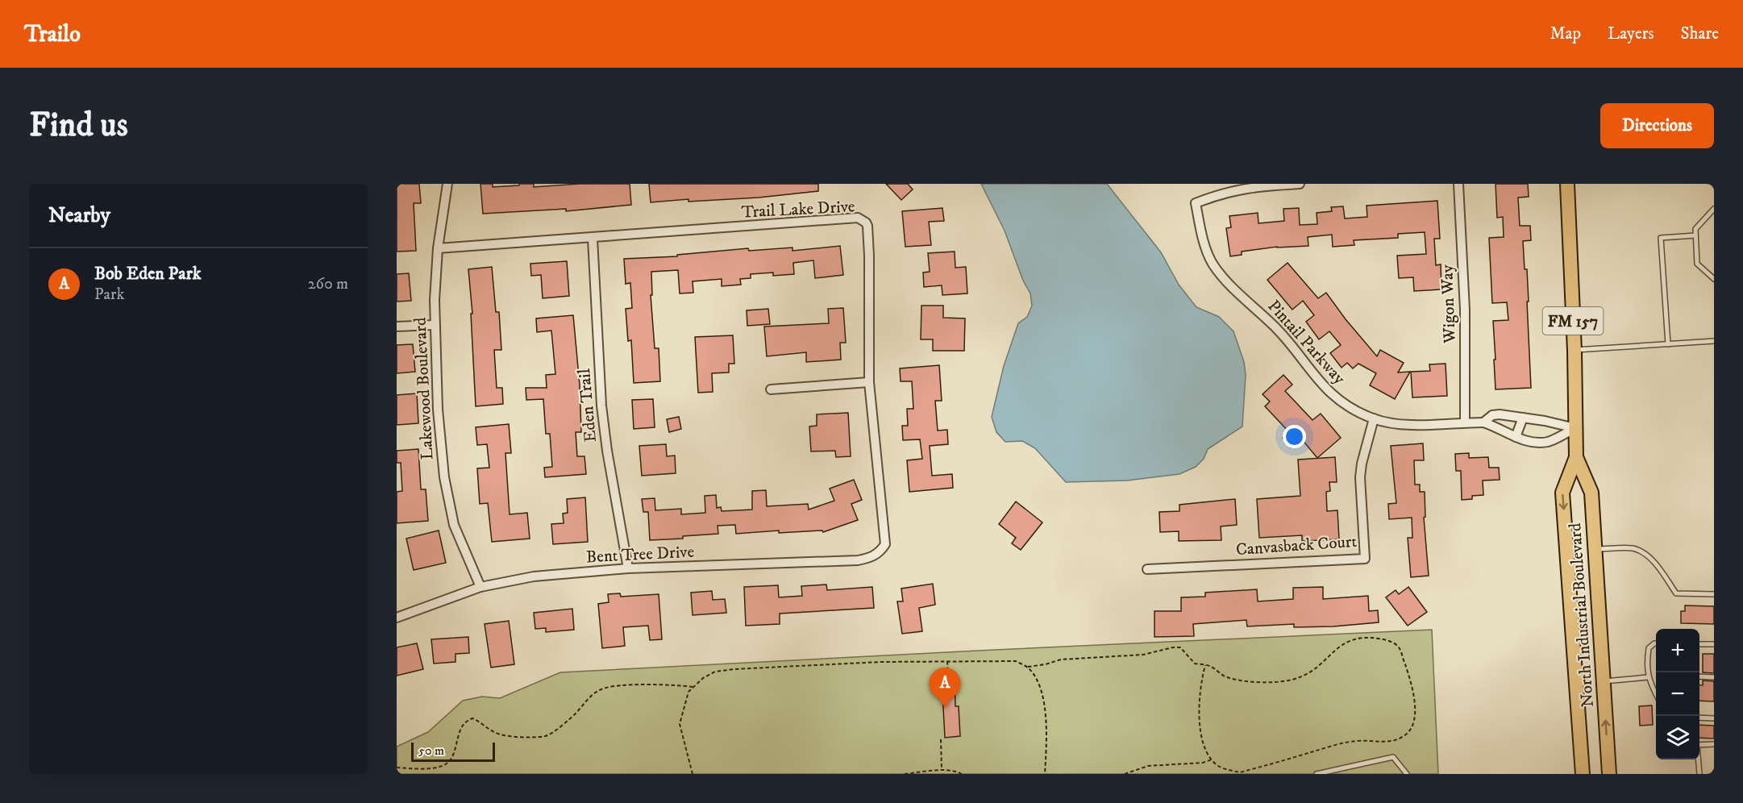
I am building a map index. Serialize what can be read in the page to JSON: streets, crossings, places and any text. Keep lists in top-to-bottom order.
{
  "streets": {
    "main road": ["FM 157", "North Industrial Boulevard"],
    "street": [
      "Trail Lake Drive",
      "Wigon Way",
      "Pintail Parkway",
      "Lakewood Boulevard",
      "Eden Trail",
      "Canvasback Court",
      "Bent Tree Drive"
    ]
  },
  "crossings": [
    ["Trail Lake Drive", "Lakewood Boulevard"],
    ["Trail Lake Drive", "Eden Trail"],
    ["Trail Lake Drive", "Bent Tree Drive"],
    ["Wigon Way", "Pintail Parkway"],
    ["Pintail Parkway", "Canvasback Court"],
    ["Pintail Parkway", "North Industrial Boulevard"],
    ["Lakewood Boulevard", "Bent Tree Drive"],
    ["Eden Trail", "Bent Tree Drive"]
  ],
  "scale_bar": "50 m",
  "page": {
    "header": "Trailo",
    "nav": ["Map", "Layers", "Share"],
    "buttons": "Directions",
    "title": "Find us",
    "heading": "Nearby",
    "list": [
      {
        "mark": "A",
        "name": "Bob Eden Park",
        "note": "Park",
        "value": "260 m"
      }
    ],
    "map_buttons": ["+", "−"],
    "pins": "A",
    "scale": "50 m"
  }
}
